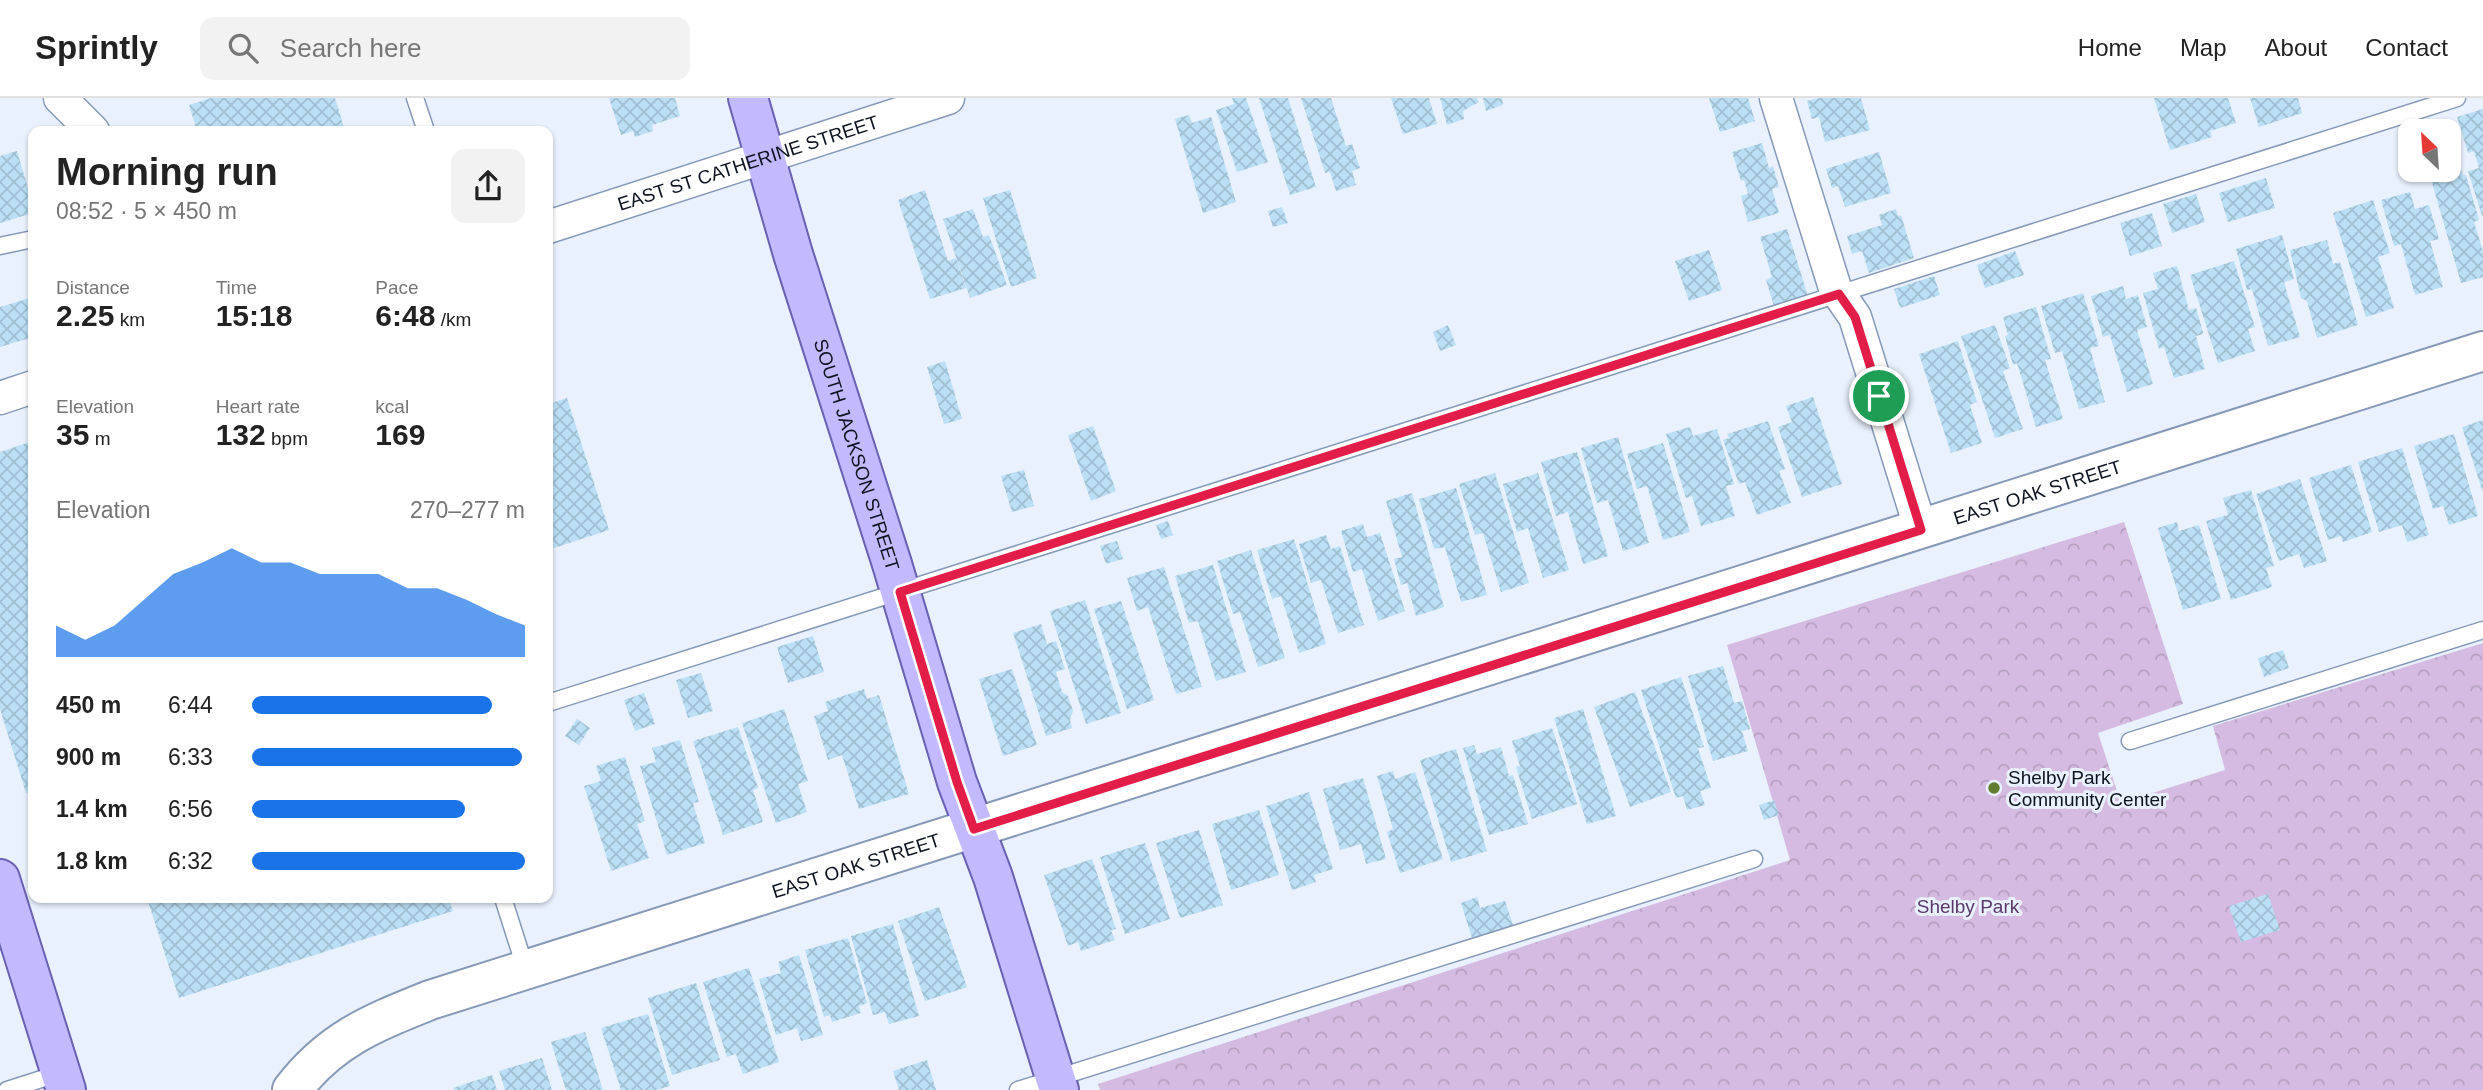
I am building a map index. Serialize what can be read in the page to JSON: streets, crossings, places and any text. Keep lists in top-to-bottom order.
{
  "streets": {
    "main road": ["SOUTH JACKSON STREET", "EAST OAK STREET"],
    "street": ["EAST ST CATHERINE STREET"]
  },
  "crossings": [
    ["EAST ST CATHERINE STREET", "SOUTH JACKSON STREET"],
    ["SOUTH JACKSON STREET", "EAST OAK STREET"]
  ],
  "parks": ["Shelby Park"],
  "places": ["Shelby Park Community Center"],
  "north": "top left",
  "page": {
    "header": "Sprintly",
    "search": "Search here",
    "nav": [
      "Home",
      "Map",
      "About",
      "Contact"
    ],
    "heading": ["Morning run", "08:52 · 5 × 450 m"],
    "stats": [
      ["Distance", "2.25 km"],
      ["Time", "15:18"],
      ["Pace", "6:48 /km"],
      ["Elevation", "35 m"],
      ["Heart rate", "132 bpm"],
      ["kcal", "169"]
    ],
    "chart": ["Elevation", "270–277 m"],
    "list": [
      {
        "name": "450 m",
        "note": "6:44"
      },
      {
        "name": "900 m",
        "note": "6:33"
      },
      {
        "name": "1.4 km",
        "note": "6:56"
      },
      {
        "name": "1.8 km",
        "note": "6:32"
      }
    ]
  }
}
